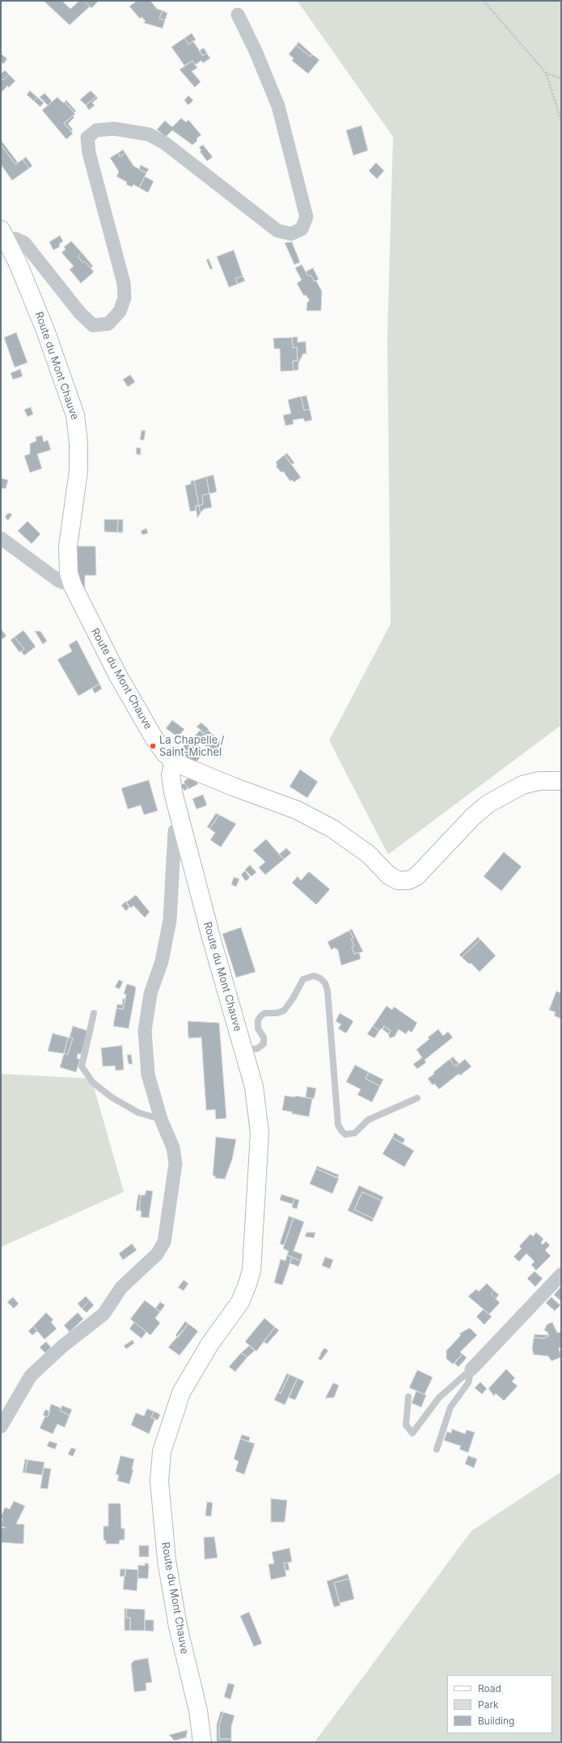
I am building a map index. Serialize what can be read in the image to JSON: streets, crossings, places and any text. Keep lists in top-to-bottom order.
{
  "streets": {
    "street": ["Route du Mont Chauve"]
  },
  "places": ["La Chapelle / Saint-Michel"],
  "legend": ["Road", "Park", "Building"]
}
